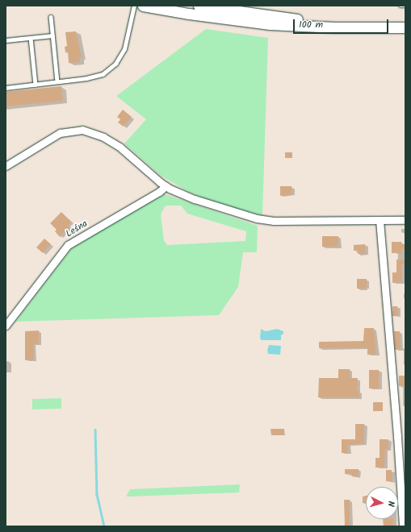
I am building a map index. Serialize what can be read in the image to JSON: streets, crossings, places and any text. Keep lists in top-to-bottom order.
{
  "streets": {
    "street": ["Leśna"]
  },
  "scale_bar": "100 m",
  "north": "right"
}
